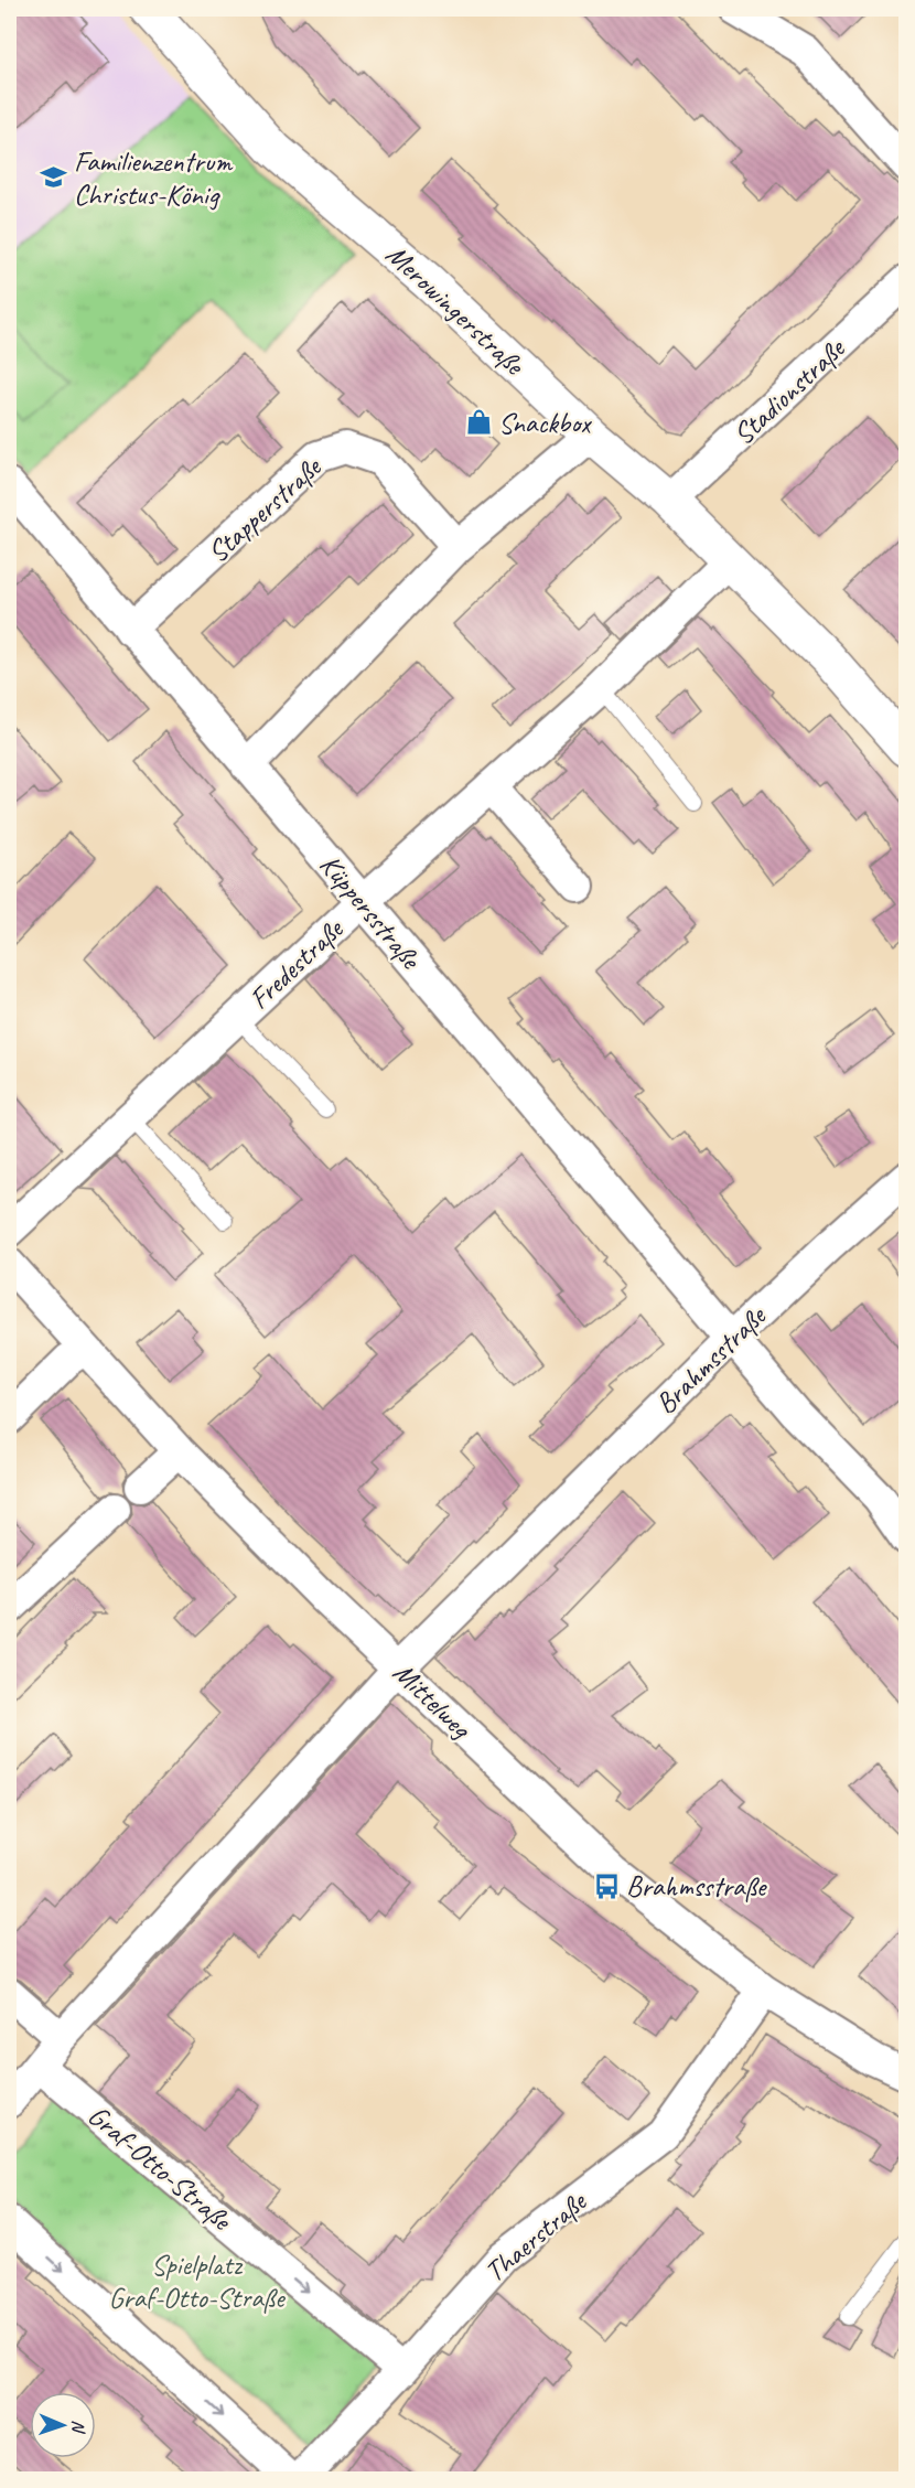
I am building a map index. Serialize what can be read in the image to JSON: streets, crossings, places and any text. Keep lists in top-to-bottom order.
{
  "streets": {
    "street": [
      "Merowingerstraße",
      "Stadionstraße",
      "Stapperstraße",
      "Küppersstraße",
      "Fredestraße",
      "Brahmsstraße",
      "Mittelweg",
      "Graf-Otto-Straße",
      "Thaerstraße"
    ]
  },
  "crossings": [
    ["Merowingerstraße", "Stadionstraße"],
    ["Merowingerstraße", "Fredestraße"],
    ["Stapperstraße", "Küppersstraße"],
    ["Küppersstraße", "Fredestraße"],
    ["Küppersstraße", "Brahmsstraße"],
    ["Brahmsstraße", "Mittelweg"],
    ["Brahmsstraße", "Graf-Otto-Straße"],
    ["Mittelweg", "Thaerstraße"],
    ["Graf-Otto-Straße", "Thaerstraße"]
  ],
  "parks": ["Spielplatz Graf-Otto-Straße"],
  "places": {
    "school or university": ["Familienzentrum Christus-König"],
    "shop": ["Snackbox"],
    "bus stop": ["Brahmsstraße"]
  },
  "north": "right"
}
